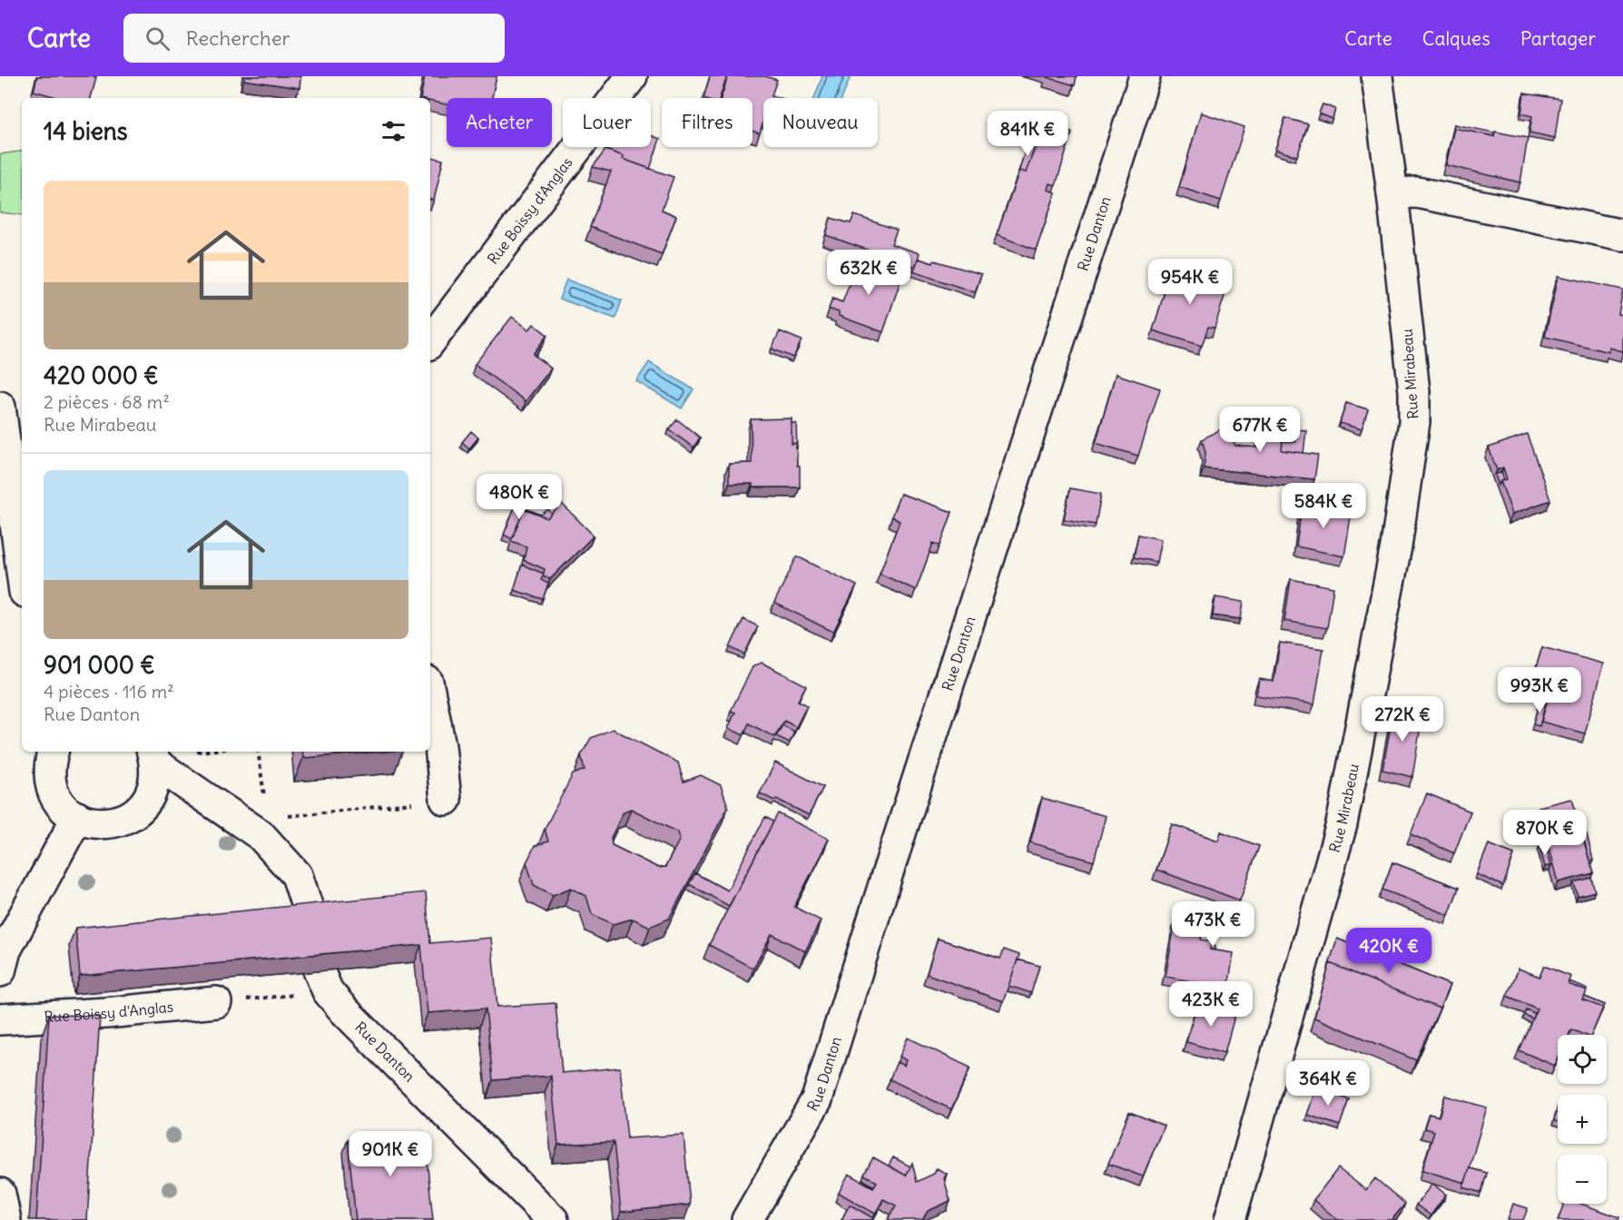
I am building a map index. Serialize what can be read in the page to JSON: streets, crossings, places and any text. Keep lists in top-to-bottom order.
{
  "streets": {
    "street": ["Rue Boissy d'Anglas", "Rue Danton", "Rue Mirabeau"]
  },
  "page": {
    "header": "Carte",
    "search": "Rechercher",
    "nav": ["Carte", "Calques", "Partager"],
    "chip": [
      "Acheter",
      "Louer",
      "Filtres",
      "Nouveau"
    ],
    "heading": "14 biens",
    "price": [
      "841K €",
      "632K €",
      "954K €",
      "677K €",
      "480K €",
      "584K €",
      "993K €",
      "272K €",
      "870K €",
      "473K €",
      "420K €",
      "423K €",
      "364K €",
      "901K €"
    ],
    "list": [
      {
        "name": "420 000 €",
        "note": "2 pièces · 68 m² · Rue Mirabeau"
      },
      {
        "name": "901 000 €",
        "note": "4 pièces · 116 m² · Rue Danton"
      }
    ],
    "map_buttons": ["+", "−"]
  }
}
